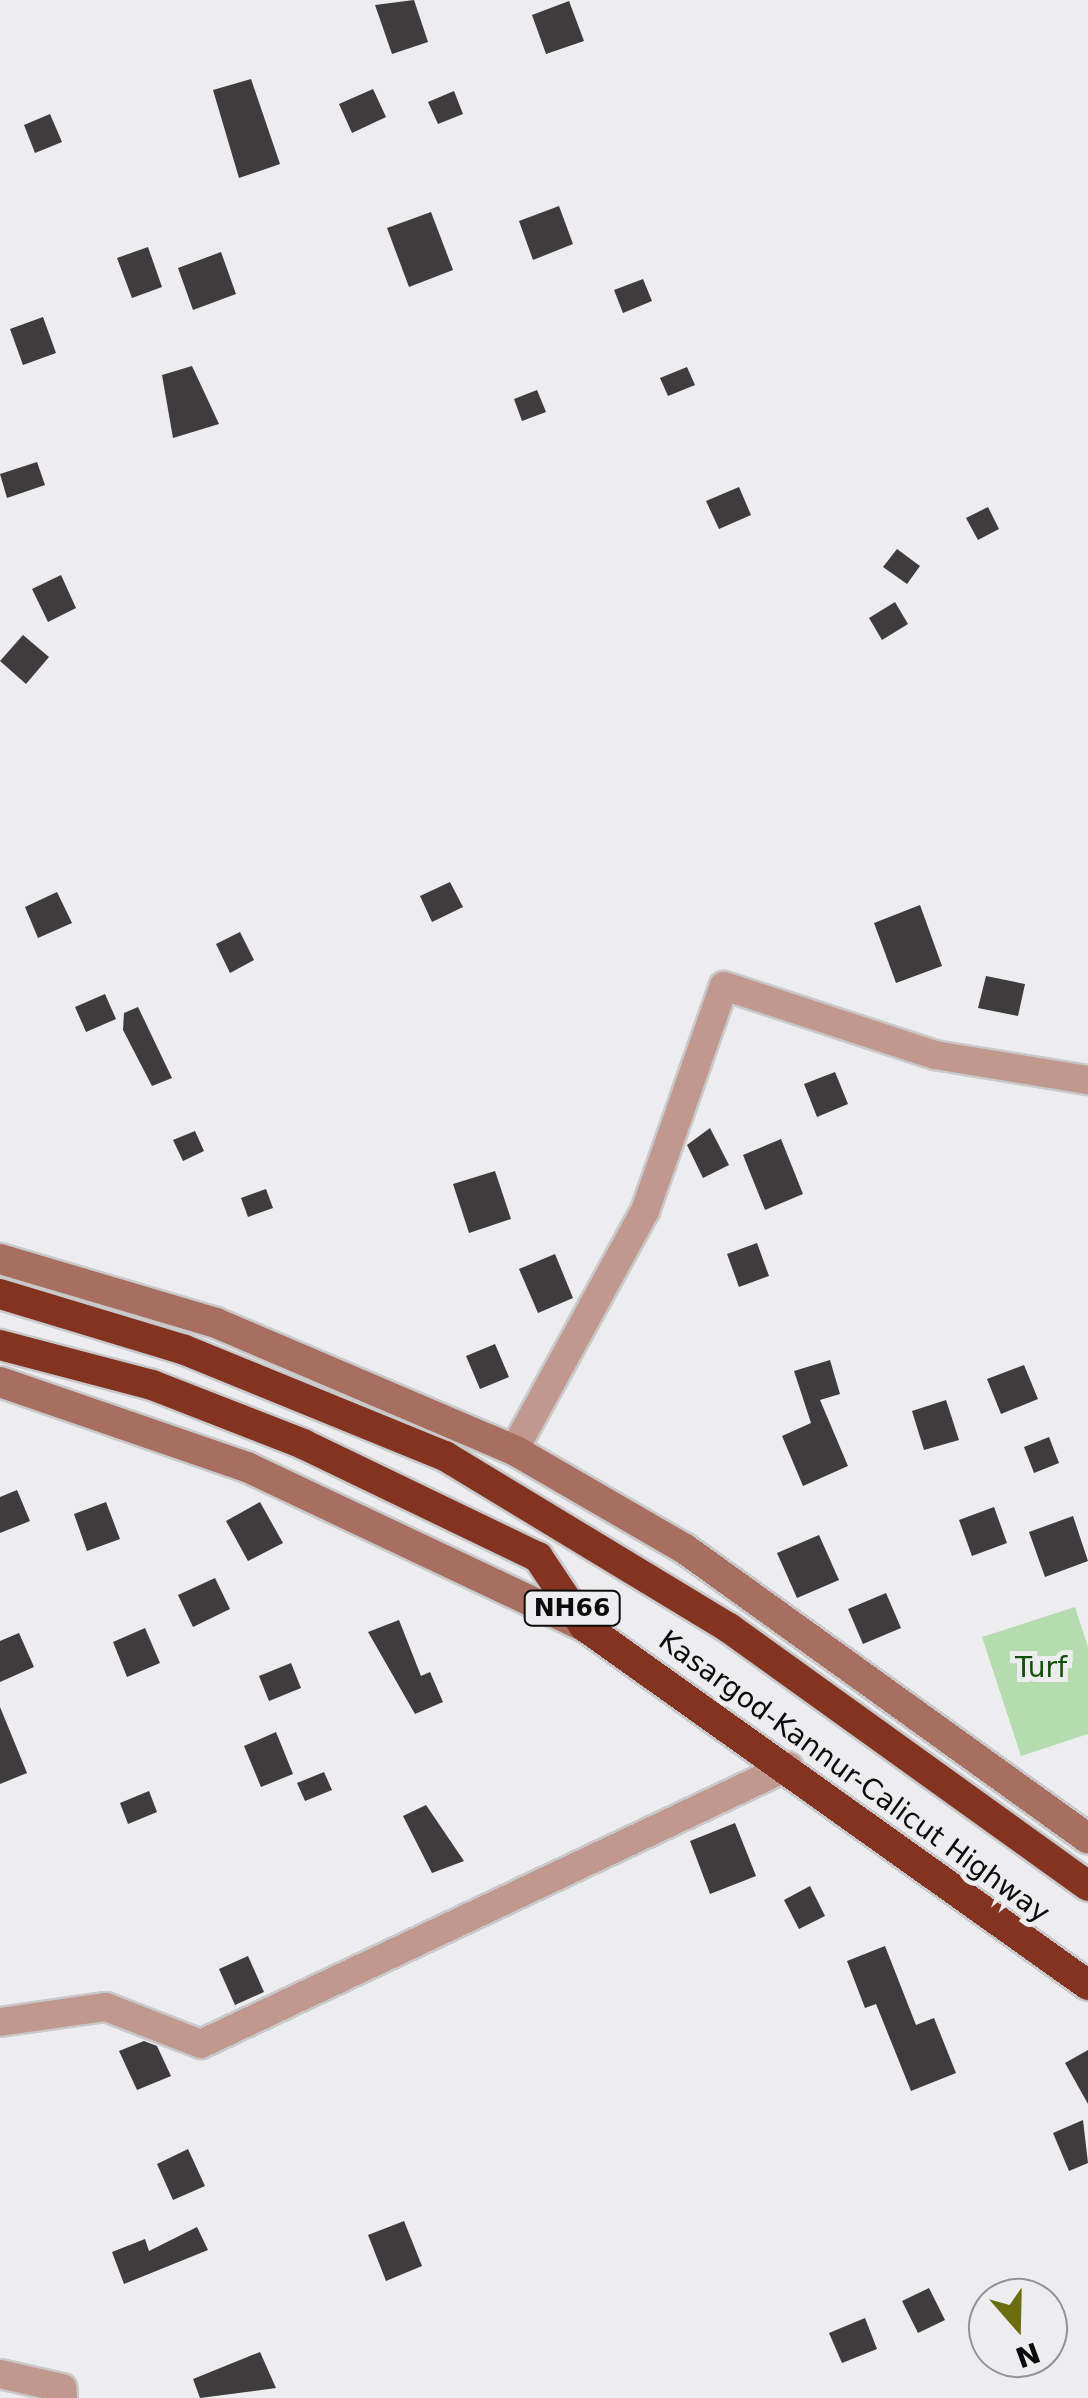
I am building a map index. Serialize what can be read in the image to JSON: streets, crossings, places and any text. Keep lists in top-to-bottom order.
{
  "streets": {
    "highway": ["NH66", "Kasargod-Kannur-Calicut Highway"]
  },
  "parks": ["Turf"],
  "north": "bottom"
}
